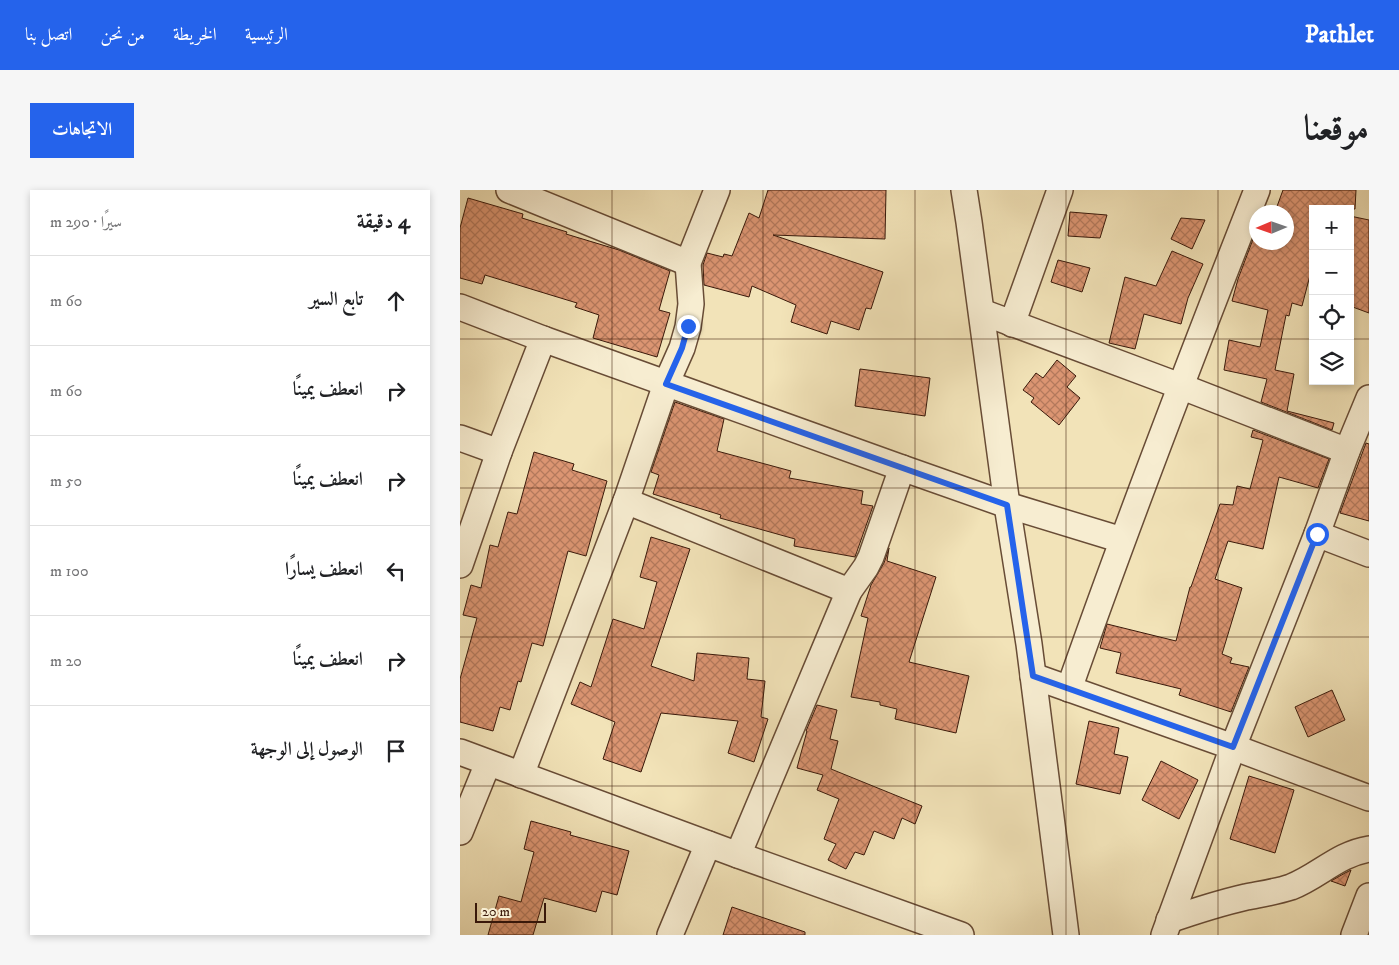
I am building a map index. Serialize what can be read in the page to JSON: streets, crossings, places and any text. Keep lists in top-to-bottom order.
{
  "scale_bar": "20 m",
  "north": "left",
  "page": {
    "header": "Pathlet",
    "nav": [
      "الرئيسية",
      "الخريطة",
      "من نحن",
      "اتصل بنا"
    ],
    "title": "موقعنا",
    "buttons": "الاتجاهات",
    "heading": ["4 دقيقة", "سيرًا · 290 m"],
    "map_buttons": ["+", "−"],
    "list": [
      ["تابع السير", "60 m"],
      ["انعطف يمينًا", "60 m"],
      ["انعطف يمينًا", "50 m"],
      ["انعطف يسارًا", "100 m"],
      ["انعطف يمينًا", "20 m"],
      "الوصول إلى الوجهة"
    ],
    "scale": "20 m"
  }
}
